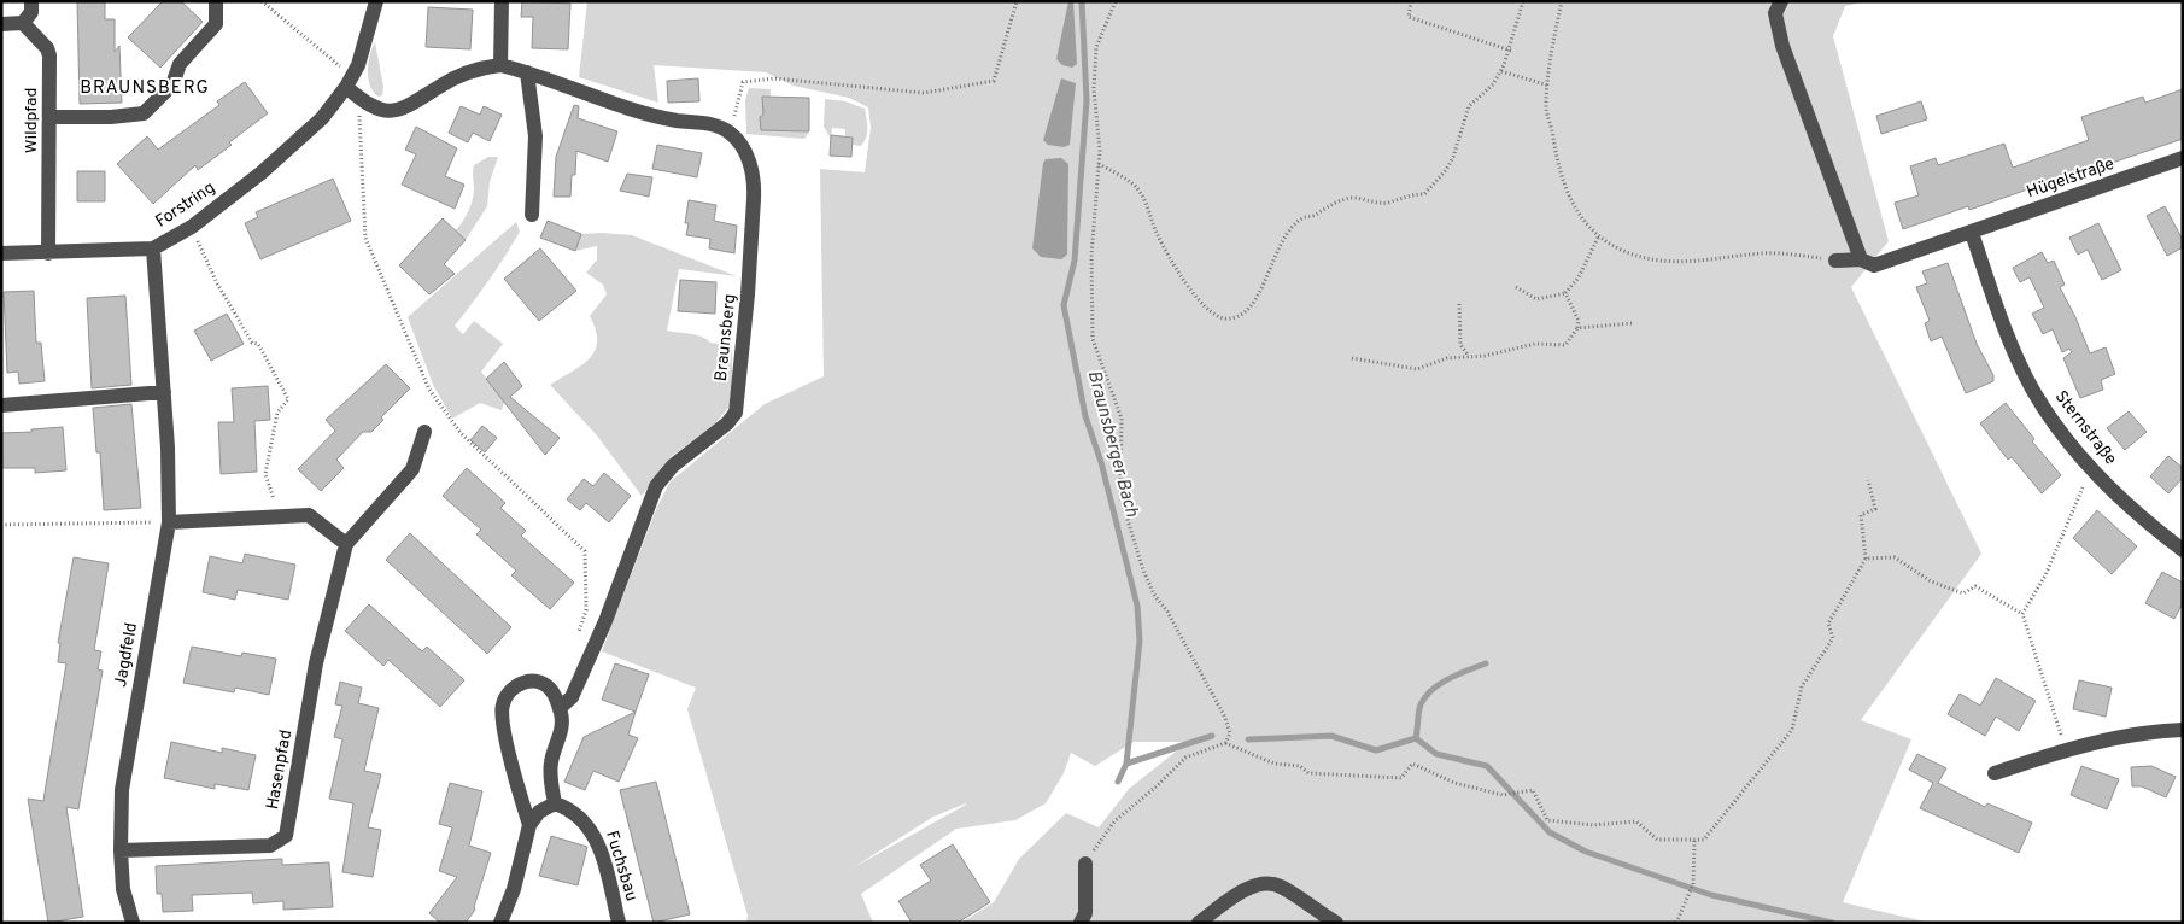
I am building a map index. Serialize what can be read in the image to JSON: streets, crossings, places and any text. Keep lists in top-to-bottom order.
{
  "streets": {
    "street": [
      "Wildpfad",
      "Hügelstraße",
      "Forstring",
      "Braunsberg",
      "Sternstraße",
      "Jagdfeld",
      "Hasenpfad",
      "Fuchsbau"
    ]
  },
  "crossings": [
    ["Wildpfad", "Forstring"],
    ["Hügelstraße", "Sternstraße"],
    ["Forstring", "Braunsberg"],
    ["Forstring", "Jagdfeld"],
    ["Jagdfeld", "Hasenpfad"]
  ],
  "districts": ["BRAUNSBERG"],
  "water": ["Braunsberger Bach"]
}
